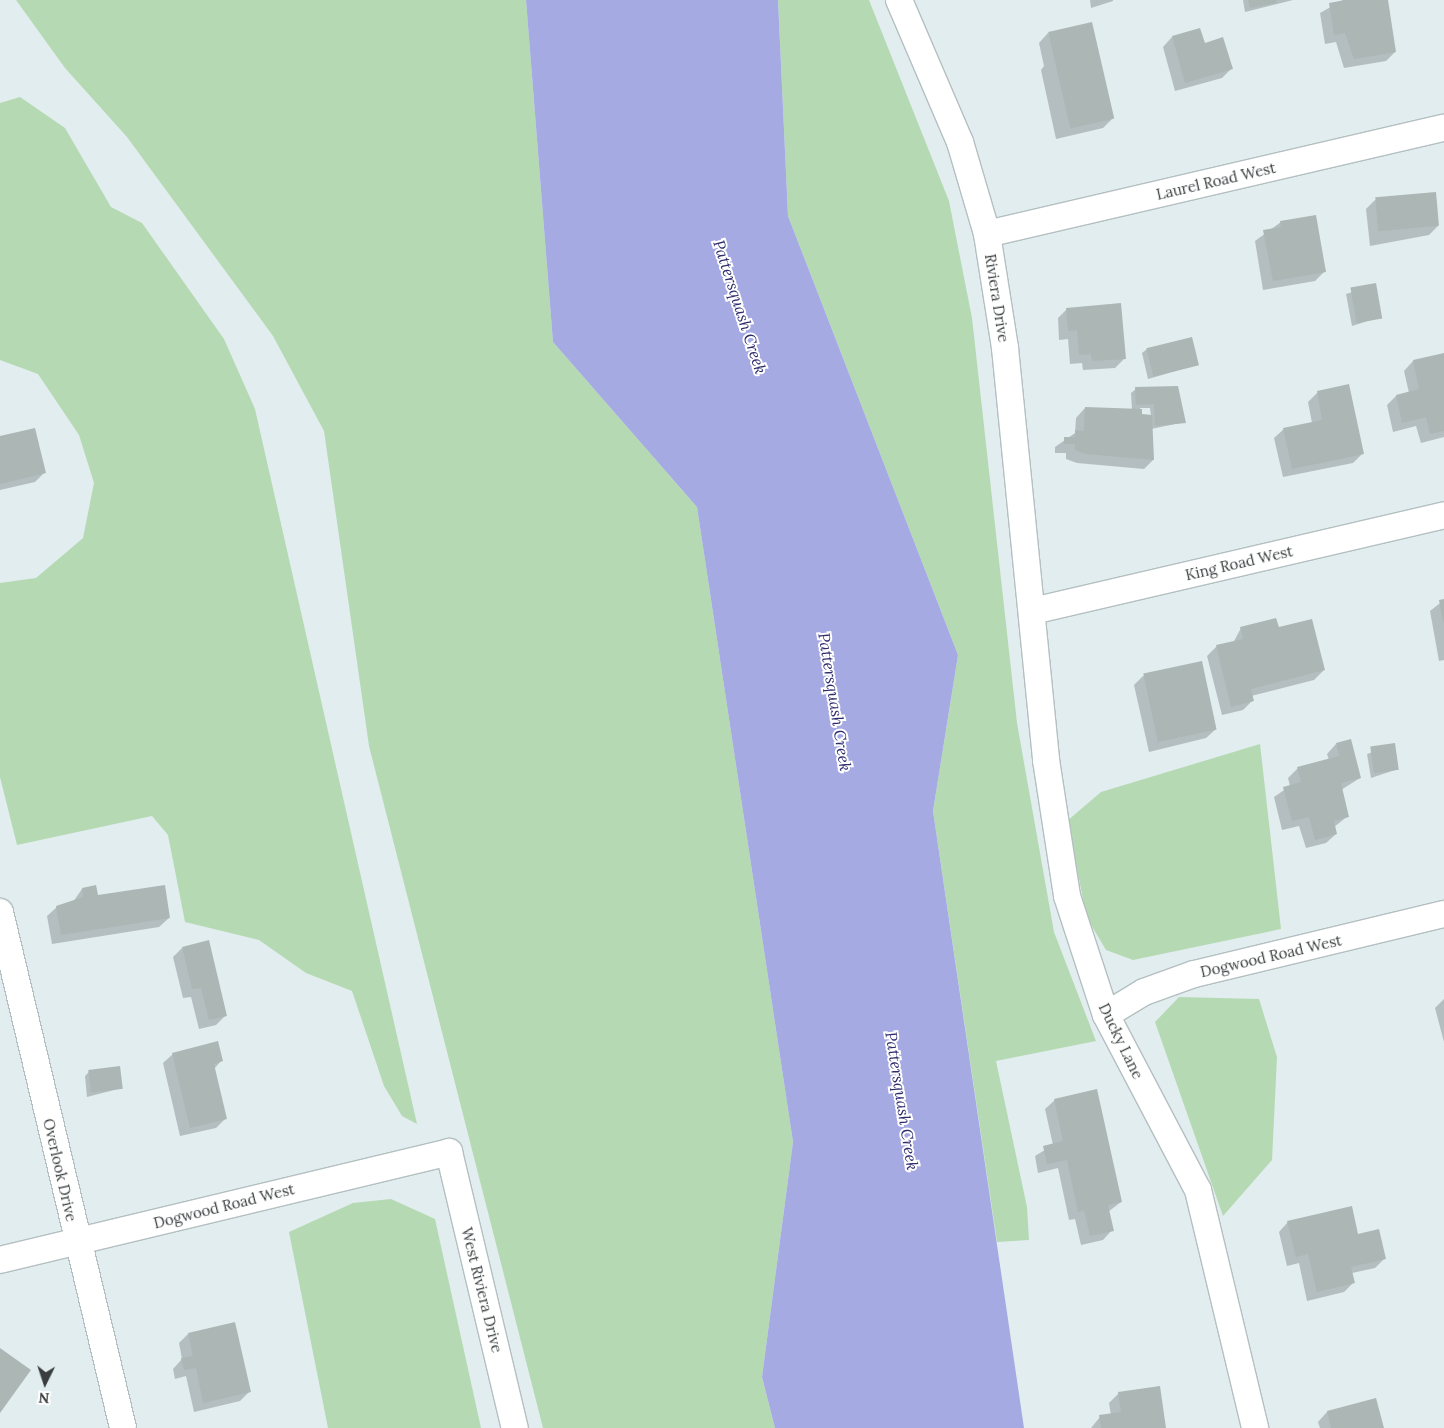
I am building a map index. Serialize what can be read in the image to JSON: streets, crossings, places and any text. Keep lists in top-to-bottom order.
{
  "streets": {
    "street": [
      "Laurel Road West",
      "Riviera Drive",
      "King Road West",
      "Dogwood Road West",
      "Ducky Lane",
      "Overlook Drive",
      "West Riviera Drive"
    ]
  },
  "crossings": [
    ["Laurel Road West", "Riviera Drive"],
    ["Riviera Drive", "King Road West"],
    ["Riviera Drive", "Ducky Lane"],
    ["King Road West", "Ducky Lane"],
    ["Dogwood Road West", "Ducky Lane"],
    ["Dogwood Road West", "Overlook Drive"],
    ["Dogwood Road West", "West Riviera Drive"]
  ],
  "water": ["Pattersquash Creek"],
  "north": "bottom"
}
